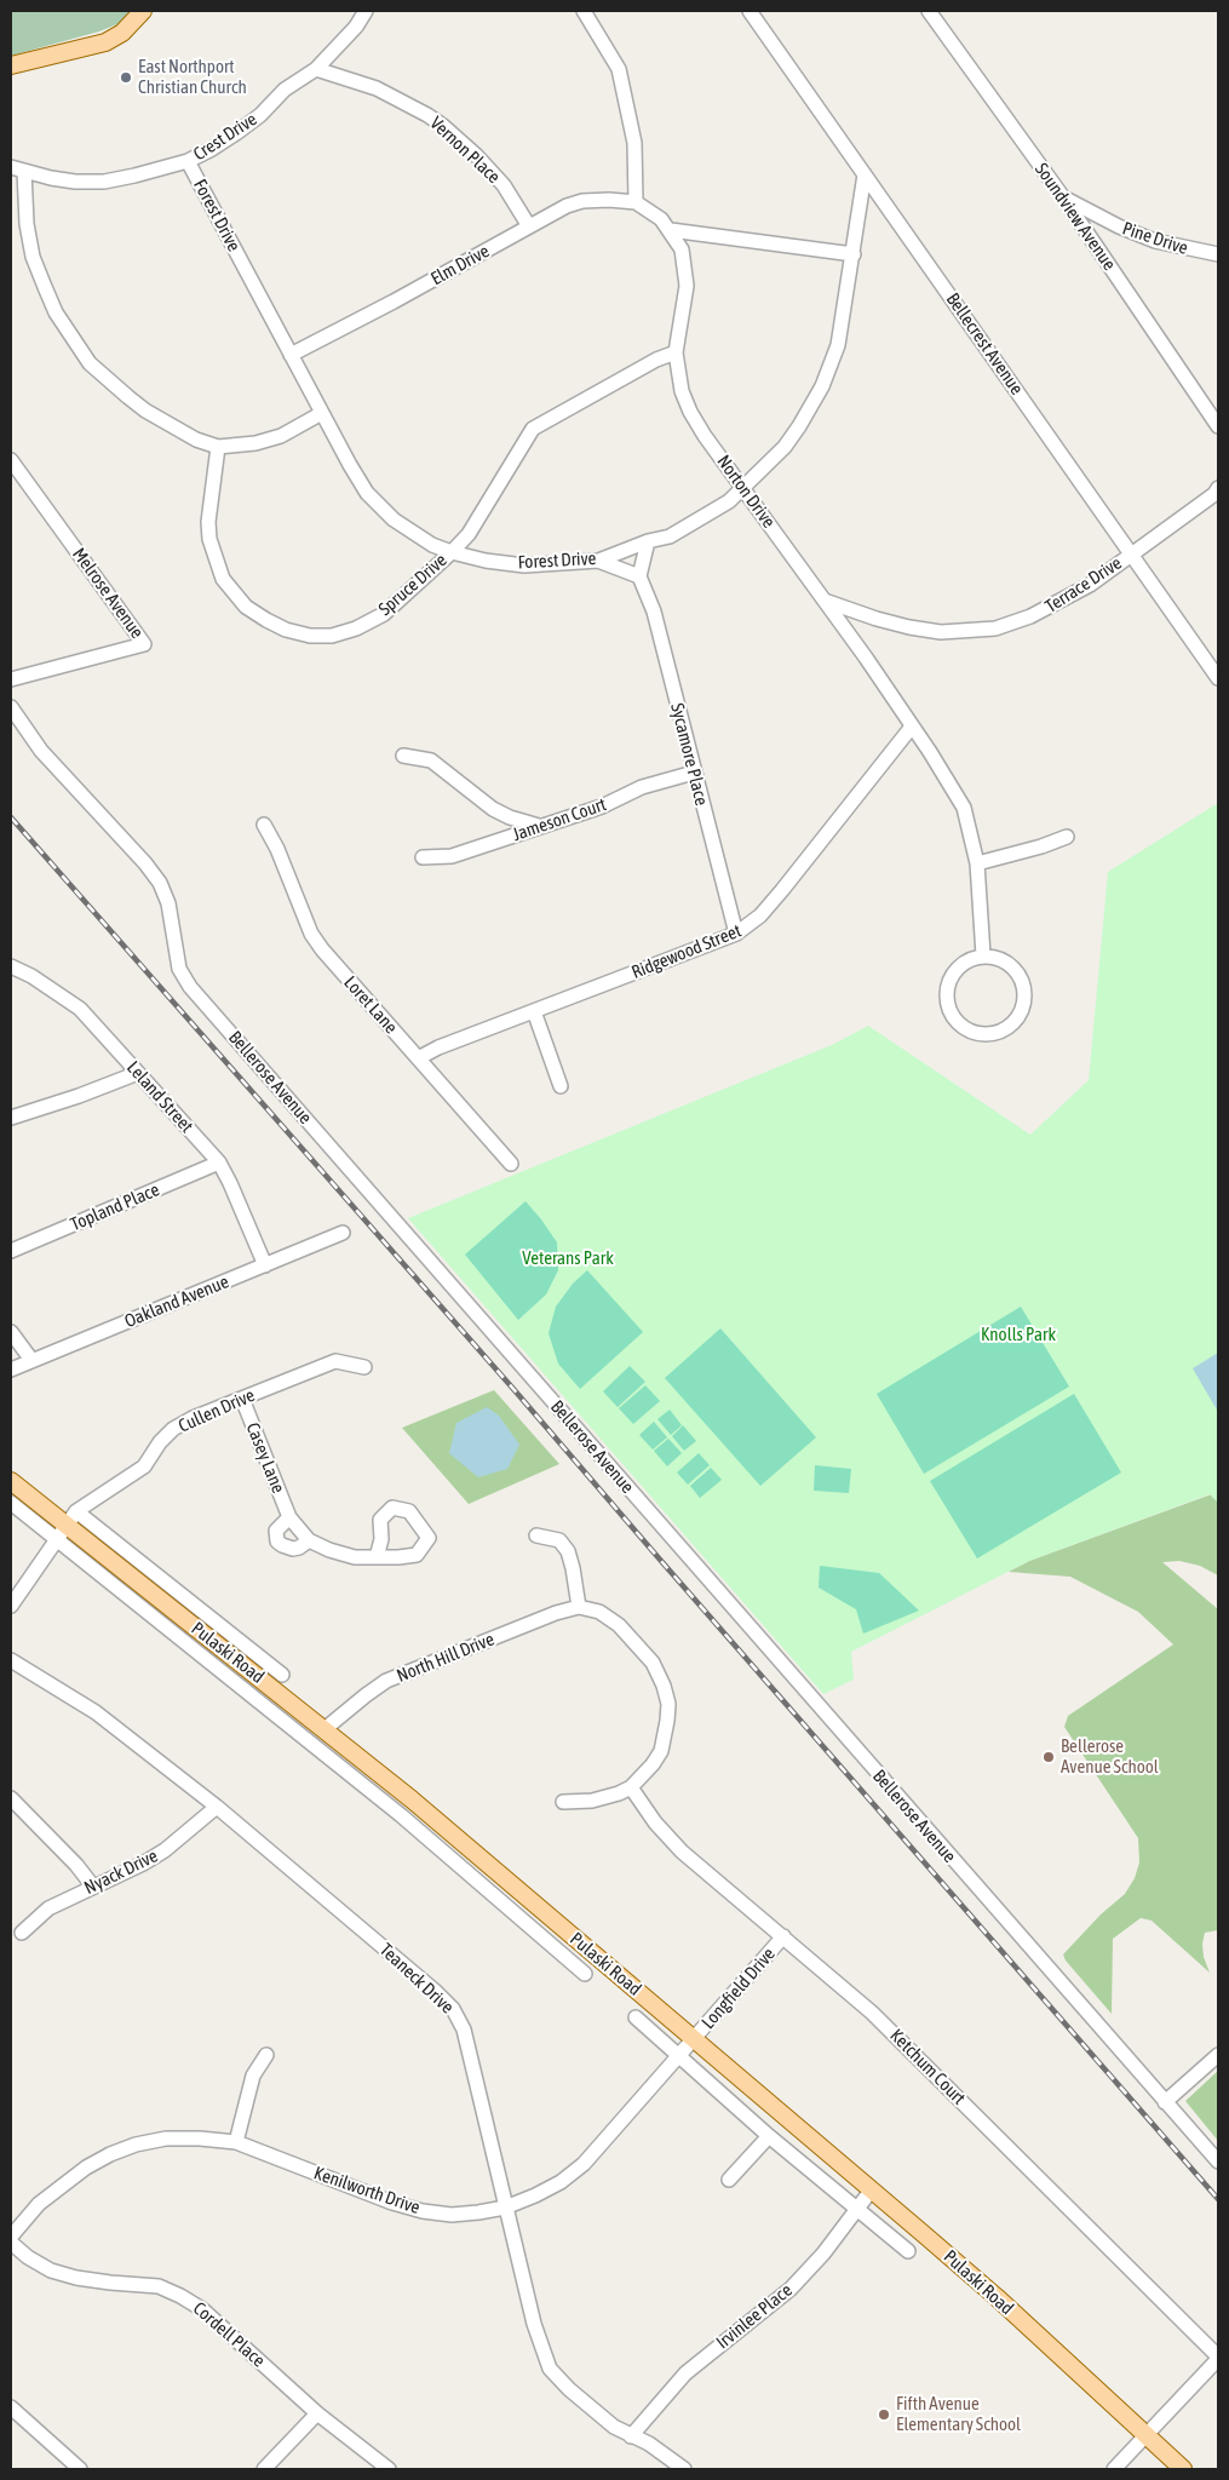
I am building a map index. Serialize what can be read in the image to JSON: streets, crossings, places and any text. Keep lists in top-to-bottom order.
{
  "streets": {
    "main road": ["Pulaski Road"],
    "street": [
      "Crest Drive",
      "Vernon Place",
      "Forest Drive",
      "Soundview Avenue",
      "Pine Drive",
      "Elm Drive",
      "Bellecrest Avenue",
      "Norton Drive",
      "Spruce Drive",
      "Terrace Drive",
      "Melrose Avenue",
      "Sycamore Place",
      "Jameson Court",
      "Ridgewood Street",
      "Loret Lane",
      "Bellerose Avenue",
      "Leland Street",
      "Topland Place",
      "Oakland Avenue",
      "Cullen Drive",
      "Casey Lane",
      "North Hill Drive",
      "Nyack Drive",
      "Teaneck Drive",
      "Longfield Drive",
      "Ketchum Court",
      "Kenilworth Drive",
      "Irvinlee Place",
      "Cordell Place"
    ]
  },
  "crossings": [
    ["Crest Drive", "Vernon Place"],
    ["Crest Drive", "Forest Drive"],
    ["Vernon Place", "Elm Drive"],
    ["Forest Drive", "Elm Drive"],
    ["Forest Drive", "Bellecrest Avenue"],
    ["Forest Drive", "Norton Drive"],
    ["Forest Drive", "Spruce Drive"],
    ["Soundview Avenue", "Pine Drive"],
    ["Elm Drive", "Norton Drive"],
    ["Bellecrest Avenue", "Terrace Drive"],
    ["Norton Drive", "Spruce Drive"],
    ["Norton Drive", "Terrace Drive"],
    ["Norton Drive", "Ridgewood Street"],
    ["Sycamore Place", "Jameson Court"],
    ["Sycamore Place", "Ridgewood Street"],
    ["Ridgewood Street", "Loret Lane"],
    ["Leland Street", "Topland Place"],
    ["Leland Street", "Oakland Avenue"],
    ["Cullen Drive", "Casey Lane"],
    ["Cullen Drive", "Pulaski Road"],
    ["Pulaski Road", "North Hill Drive"],
    ["Pulaski Road", "Longfield Drive"],
    ["Pulaski Road", "Kenilworth Drive"],
    ["Pulaski Road", "Irvinlee Place"],
    ["Nyack Drive", "Teaneck Drive"],
    ["Teaneck Drive", "Kenilworth Drive"],
    ["Teaneck Drive", "Irvinlee Place"],
    ["Longfield Drive", "Ketchum Court"],
    ["Longfield Drive", "Kenilworth Drive"]
  ],
  "parks": ["Veterans Park", "Knolls Park"],
  "places": ["East Northport Christian Church", "Bellerose Avenue School", "Fifth Avenue Elementary School"]
}
